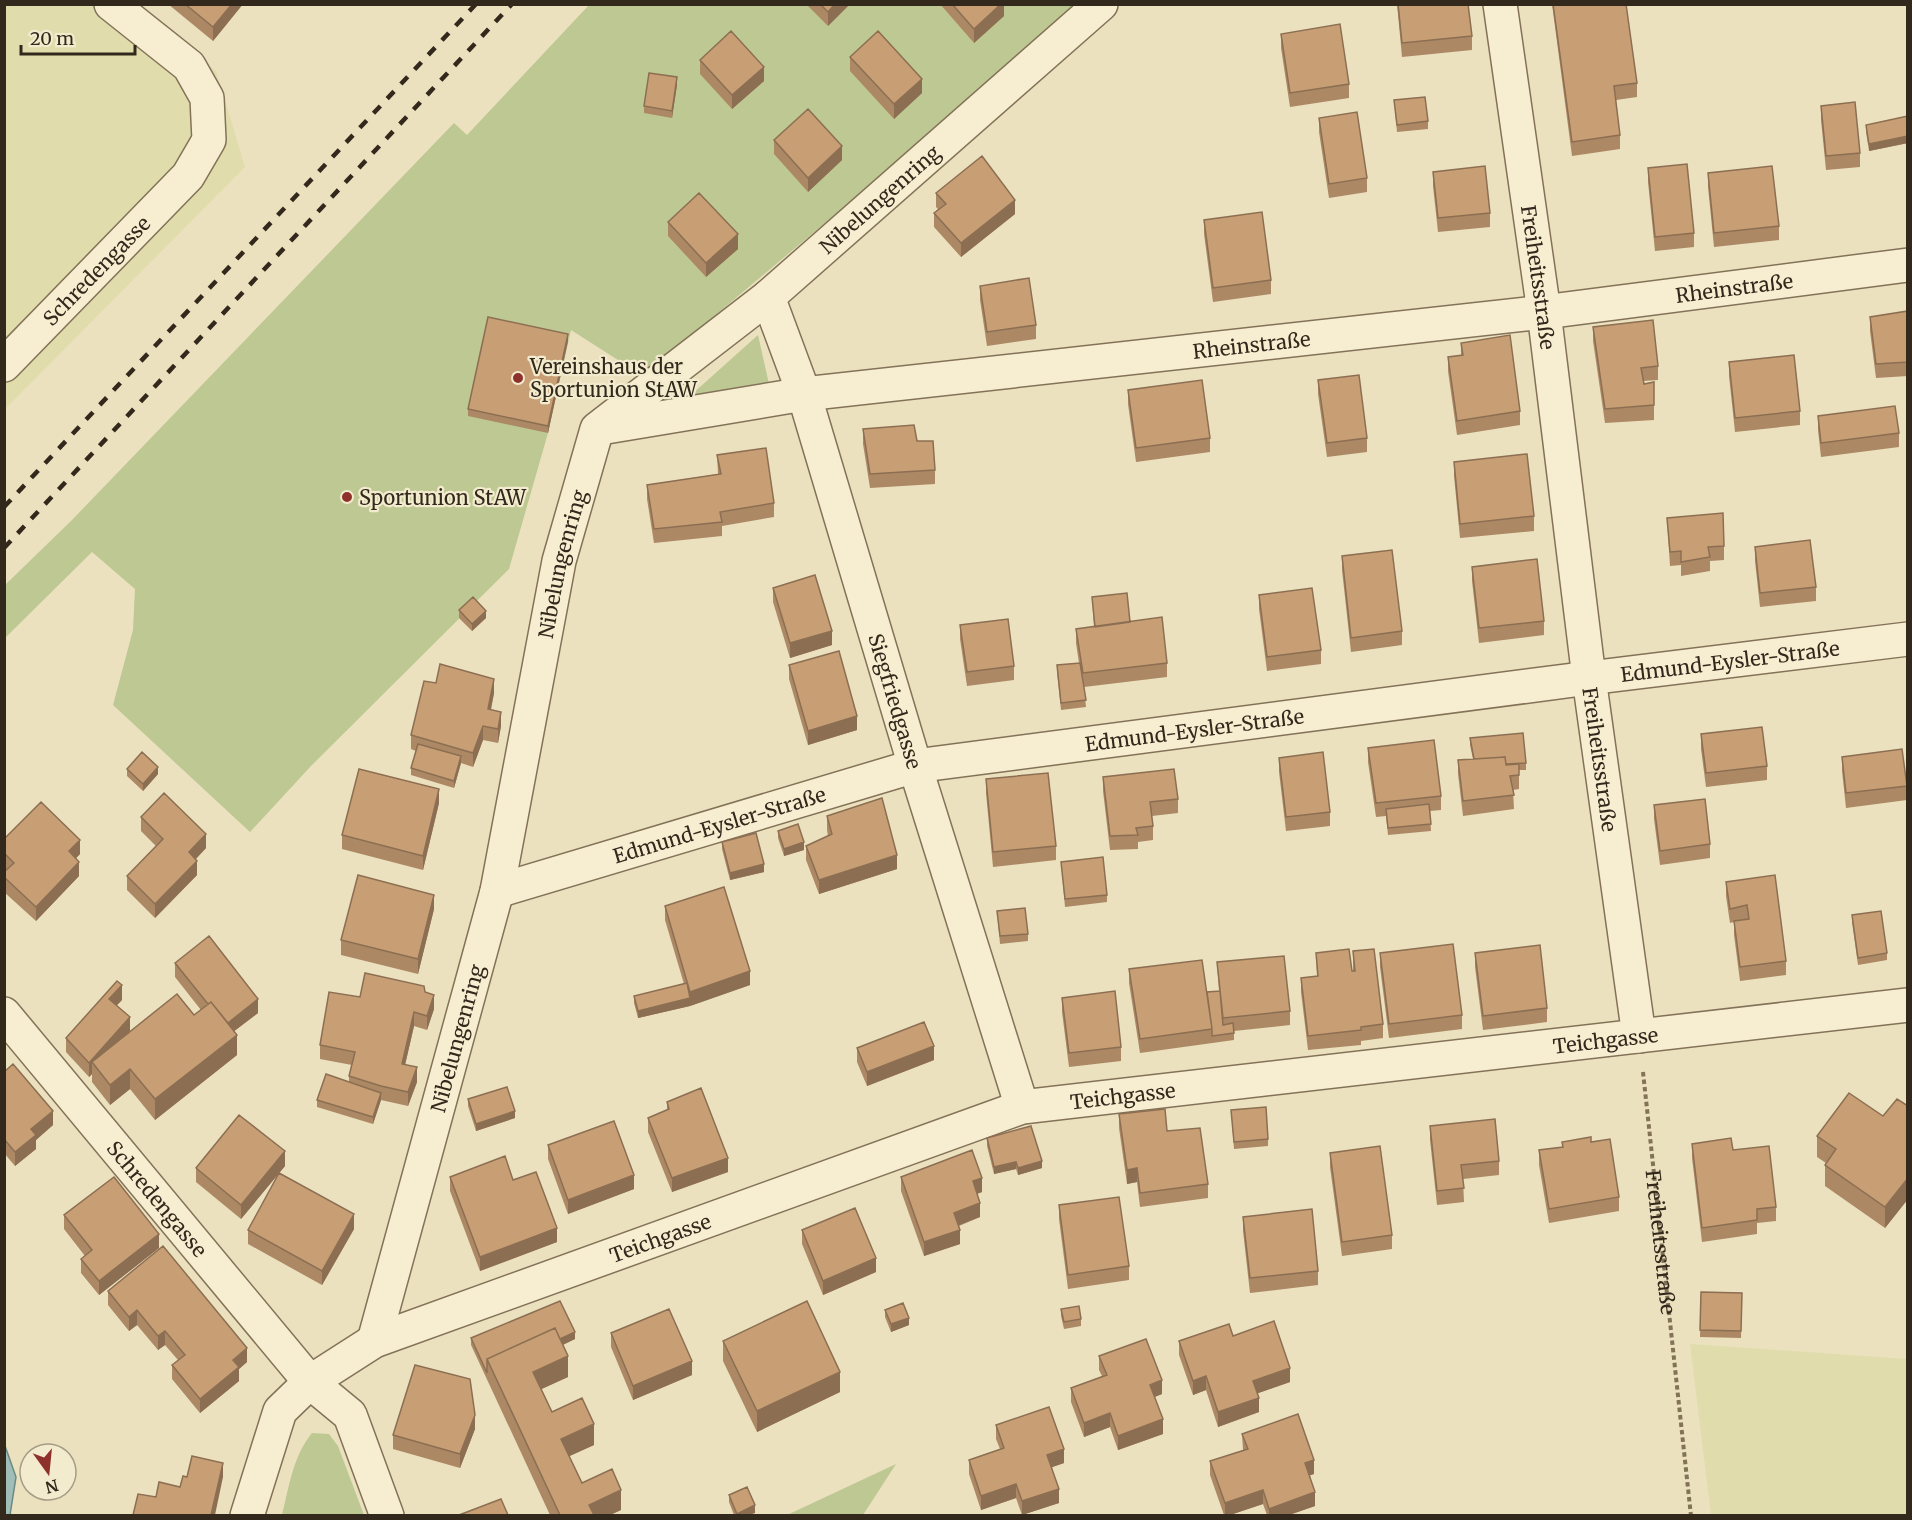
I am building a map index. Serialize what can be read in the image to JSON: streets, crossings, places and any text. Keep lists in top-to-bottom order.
{
  "streets": {
    "street": [
      "Nibelungenring",
      "Schredengasse",
      "Freiheitsstraße",
      "Rheinstraße",
      "Edmund-Eysler-Straße",
      "Siegfriedgasse",
      "Teichgasse"
    ]
  },
  "crossings": [
    ["Nibelungenring", "Rheinstraße"],
    ["Nibelungenring", "Edmund-Eysler-Straße"],
    ["Nibelungenring", "Siegfriedgasse"],
    ["Nibelungenring", "Teichgasse"],
    ["Freiheitsstraße", "Rheinstraße"],
    ["Freiheitsstraße", "Edmund-Eysler-Straße"],
    ["Freiheitsstraße", "Teichgasse"],
    ["Rheinstraße", "Siegfriedgasse"],
    ["Edmund-Eysler-Straße", "Siegfriedgasse"],
    ["Siegfriedgasse", "Teichgasse"]
  ],
  "places": ["Vereinshaus der Sportunion StAW", "Sportunion StAW"],
  "scale_bar": "20 m",
  "north": "bottom"
}
